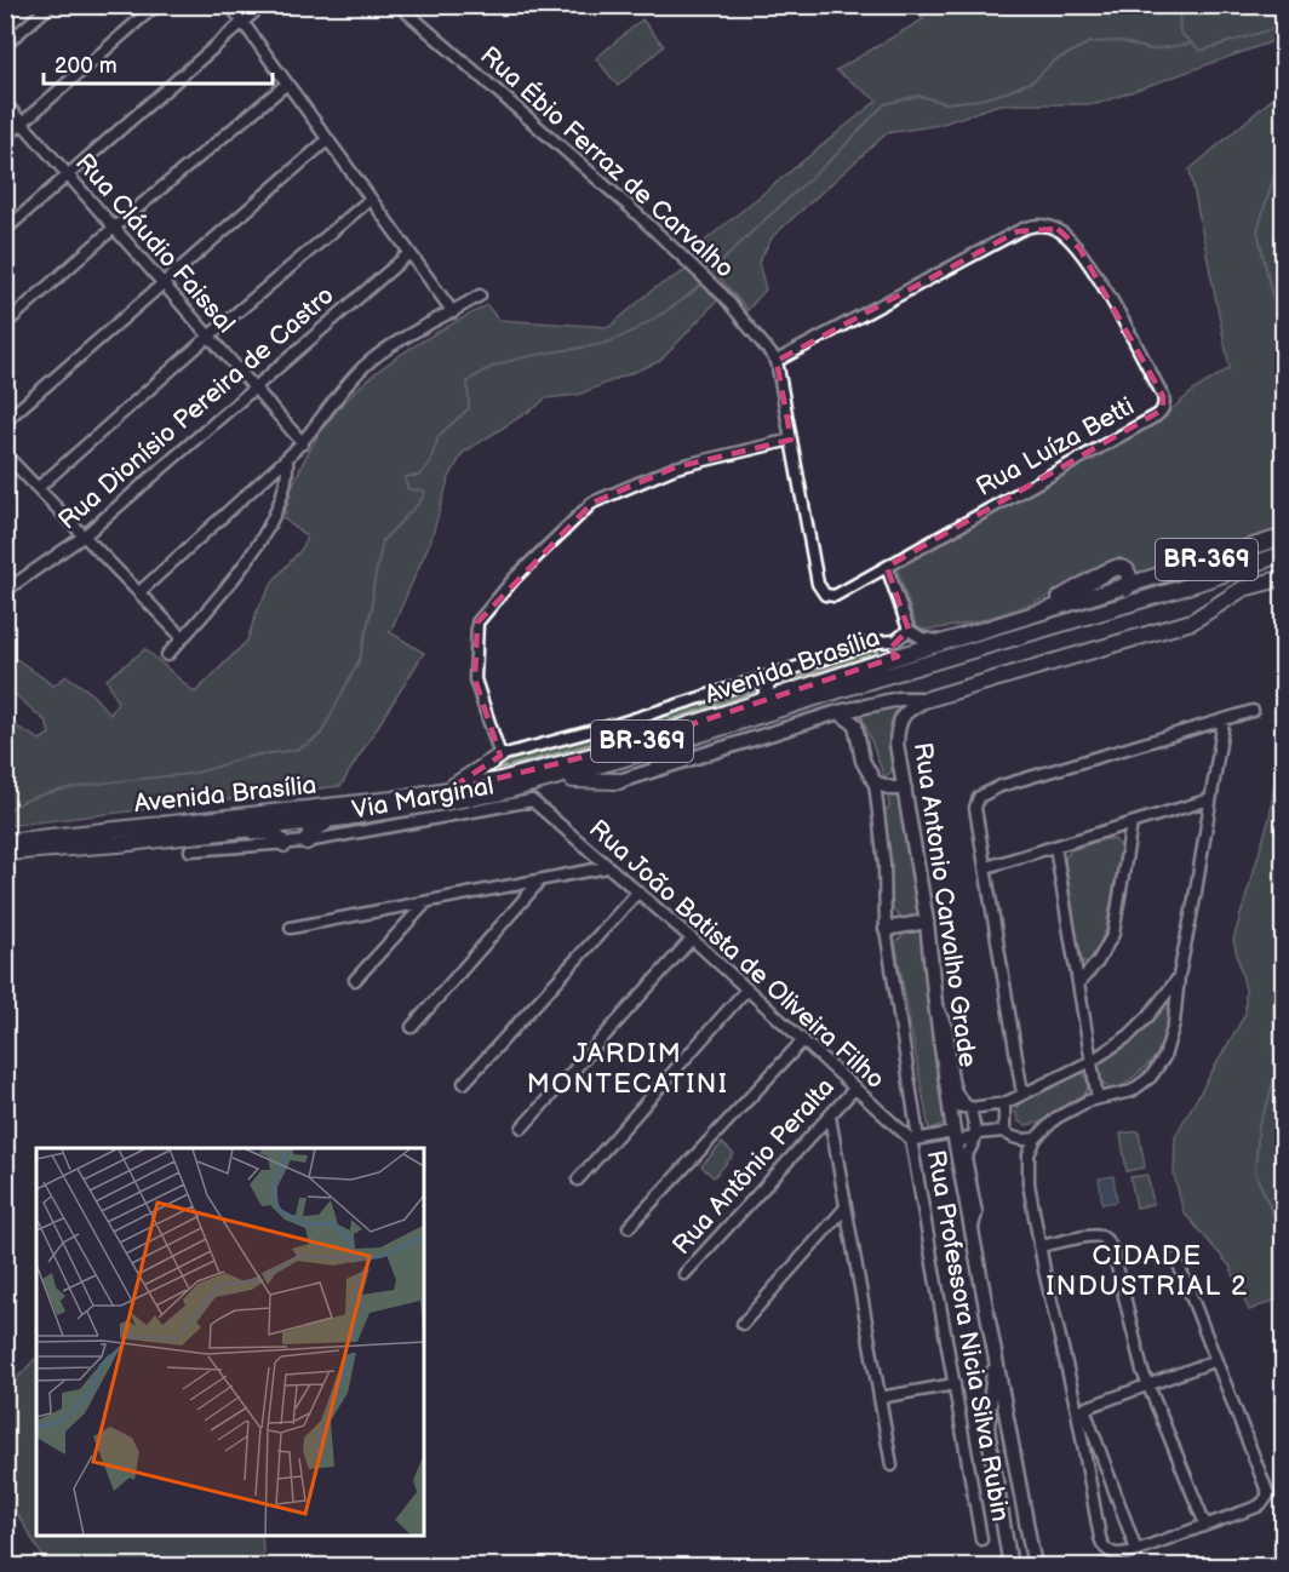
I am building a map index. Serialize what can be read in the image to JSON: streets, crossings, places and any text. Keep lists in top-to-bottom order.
{
  "streets": {
    "highway": ["BR-369", "Avenida Brasília"],
    "main road": ["Rua Antonio Carvalho Grade"],
    "street": [
      "Rua Ébio Ferraz de Carvalho",
      "Rua Cláudio Faissal",
      "Rua Dionísio Pereira de Castro",
      "Rua Luíza Betti",
      "Via Marginal",
      "Rua João Batista de Oliveira Filho",
      "Rua Antônio Peralta",
      "Rua Professora Nicia Silva Rubin"
    ]
  },
  "crossings": [
    ["Rua Ébio Ferraz de Carvalho", "Rua Luíza Betti"],
    ["Rua Cláudio Faissal", "Rua Dionísio Pereira de Castro"],
    ["BR-369", "Avenida Brasília"],
    ["Via Marginal", "Rua João Batista de Oliveira Filho"],
    ["Rua Antonio Carvalho Grade", "Rua Professora Nicia Silva Rubin"],
    ["Rua João Batista de Oliveira Filho", "Rua Antônio Peralta"],
    ["Rua João Batista de Oliveira Filho", "Rua Professora Nicia Silva Rubin"]
  ],
  "districts": ["JARDIM MONTECATINI", "CIDADE INDUSTRIAL 2"],
  "scale_bar": "200 m"
}
